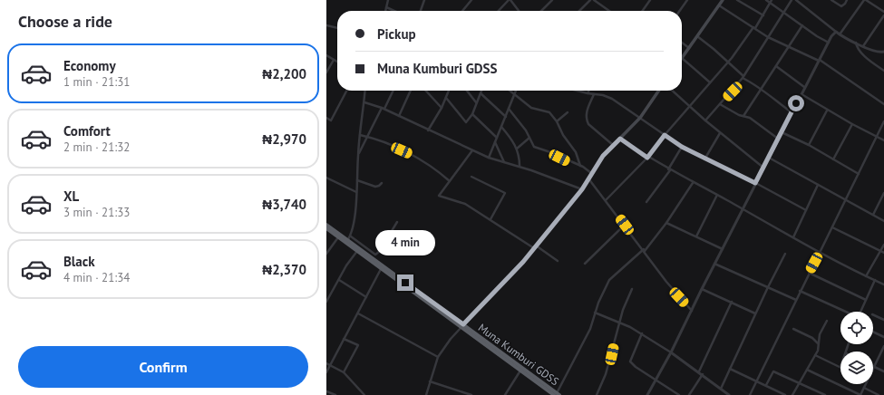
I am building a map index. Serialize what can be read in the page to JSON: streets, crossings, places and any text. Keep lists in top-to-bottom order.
{
  "streets": {
    "highway": ["Muna Kumburi GDSS"]
  },
  "page": {
    "heading": "Choose a ride",
    "banner": ["Pickup", "Muna Kumburi GDSS"],
    "list": [
      {
        "name": "Economy",
        "note": "1 min · 21:31",
        "value": "₦2,200"
      },
      {
        "name": "Comfort",
        "note": "2 min · 21:32",
        "value": "₦2,970"
      },
      {
        "name": "XL",
        "note": "3 min · 21:33",
        "value": "₦3,740"
      },
      {
        "name": "Black",
        "note": "4 min · 21:34",
        "value": "₦2,370"
      }
    ],
    "bubble": "4 min",
    "buttons": "Confirm"
  }
}
